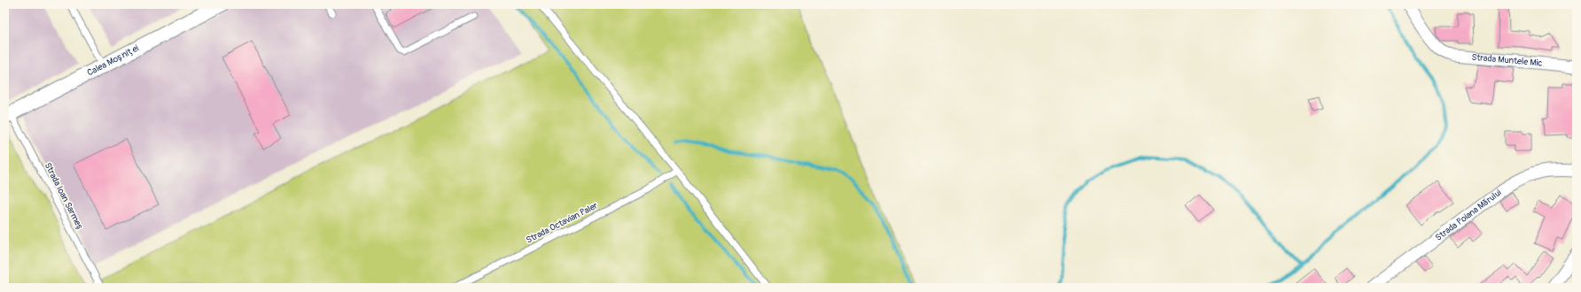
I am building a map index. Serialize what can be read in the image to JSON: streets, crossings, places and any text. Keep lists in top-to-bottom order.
{
  "streets": {
    "street": ["Calea Moșniței", "Strada Muntele Mic", "Strada Poiana Mărului"],
    "lane": ["Strada Ioan Sarmeș", "Strada Octavian Paler"]
  },
  "crossings": [
    ["Calea Moșniței", "Strada Ioan Sarmeș"]
  ]
}
